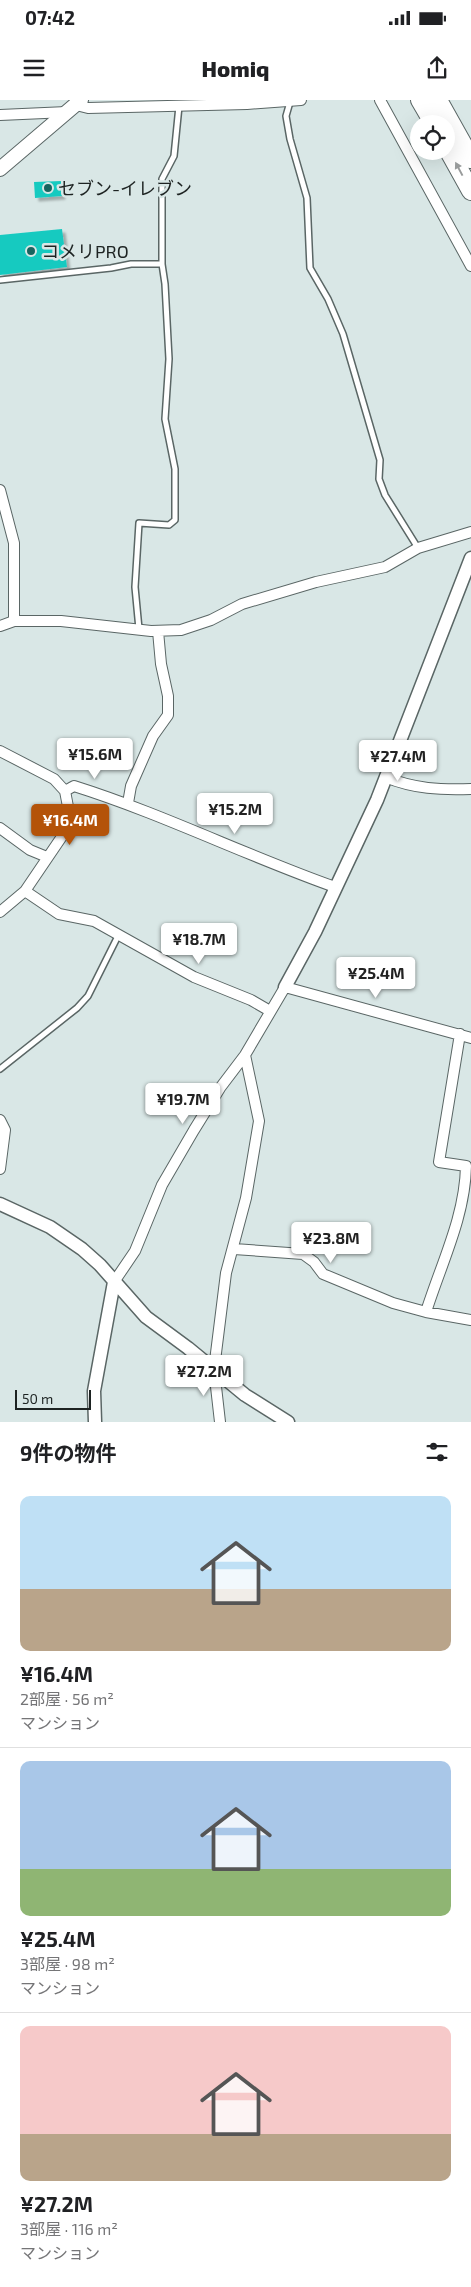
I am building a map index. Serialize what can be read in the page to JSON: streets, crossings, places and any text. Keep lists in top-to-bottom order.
{
  "places": ["セブン-イレブン", "コメリPRO"],
  "scale_bar": "50 m",
  "page": {
    "status": "07:42",
    "header": "Homiq",
    "price": [
      "¥15.6M",
      "¥27.4M",
      "¥15.2M",
      "¥16.4M",
      "¥18.7M",
      "¥25.4M",
      "¥19.7M",
      "¥23.8M",
      "¥27.2M"
    ],
    "scale": "50 m",
    "heading": "9件の物件",
    "list": [
      {
        "name": "¥16.4M",
        "note": "2部屋 · 56 m² · マンション"
      },
      {
        "name": "¥25.4M",
        "note": "3部屋 · 98 m² · マンション"
      },
      {
        "name": "¥27.2M",
        "note": "3部屋 · 116 m² · マンション"
      }
    ]
  }
}
